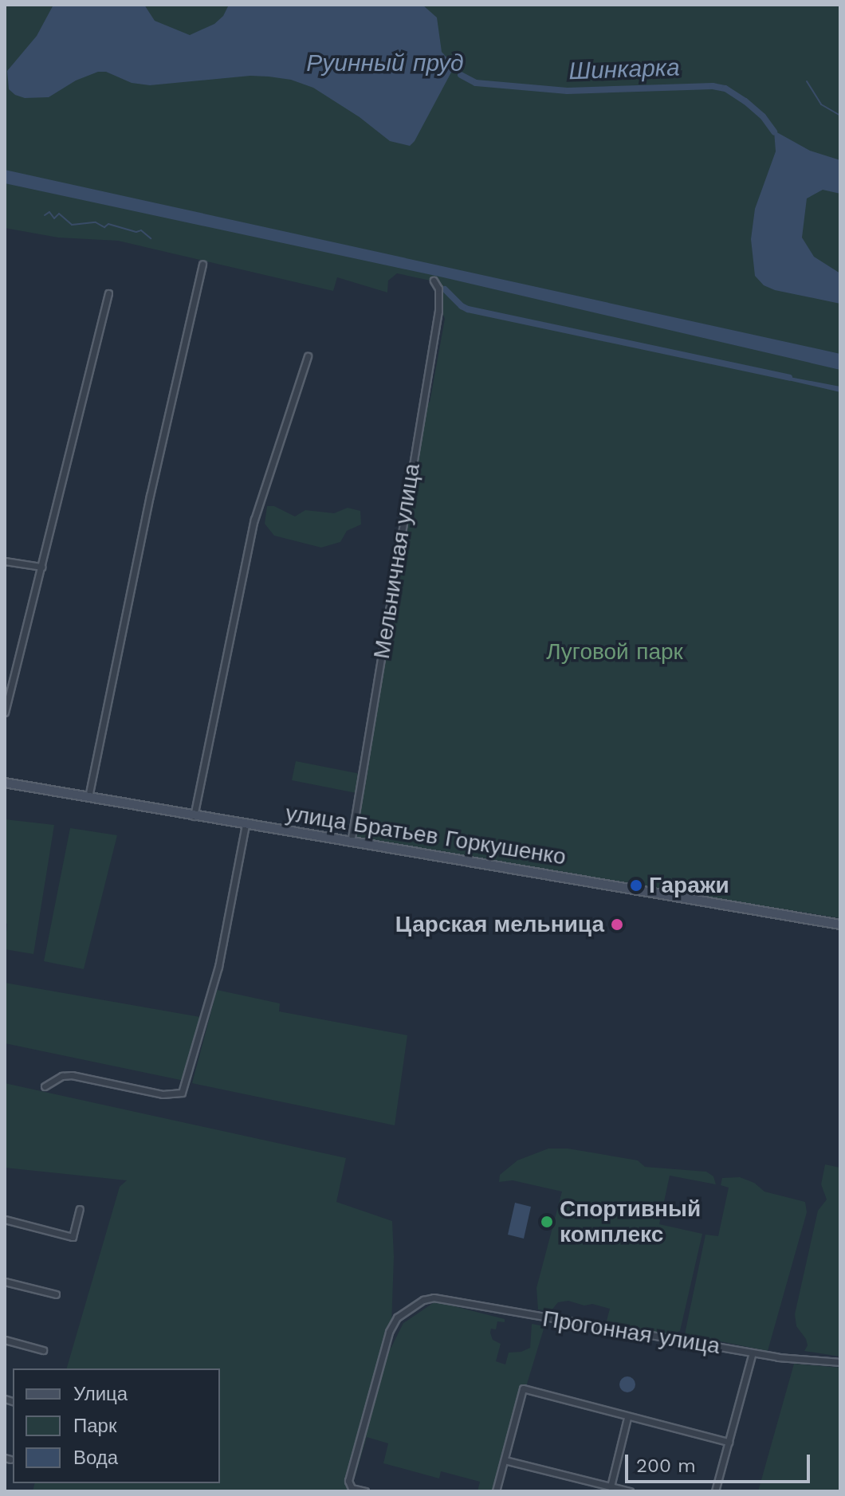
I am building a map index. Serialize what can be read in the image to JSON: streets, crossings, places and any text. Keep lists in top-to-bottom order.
{
  "streets": {
    "street": ["Мельничная улица", "улица Братьев Горкушенко", "Прогонная улица"]
  },
  "crossings": [
    ["Мельничная улица", "улица Братьев Горкушенко"]
  ],
  "water": ["Руинный пруд", "Шинкарка"],
  "parks": ["Луговой парк"],
  "places": ["Гаражи", "Царская мельница", "Спортивный комплекс"],
  "legend": ["Улица", "Парк", "Вода"],
  "scale_bar": "200 m"
}
